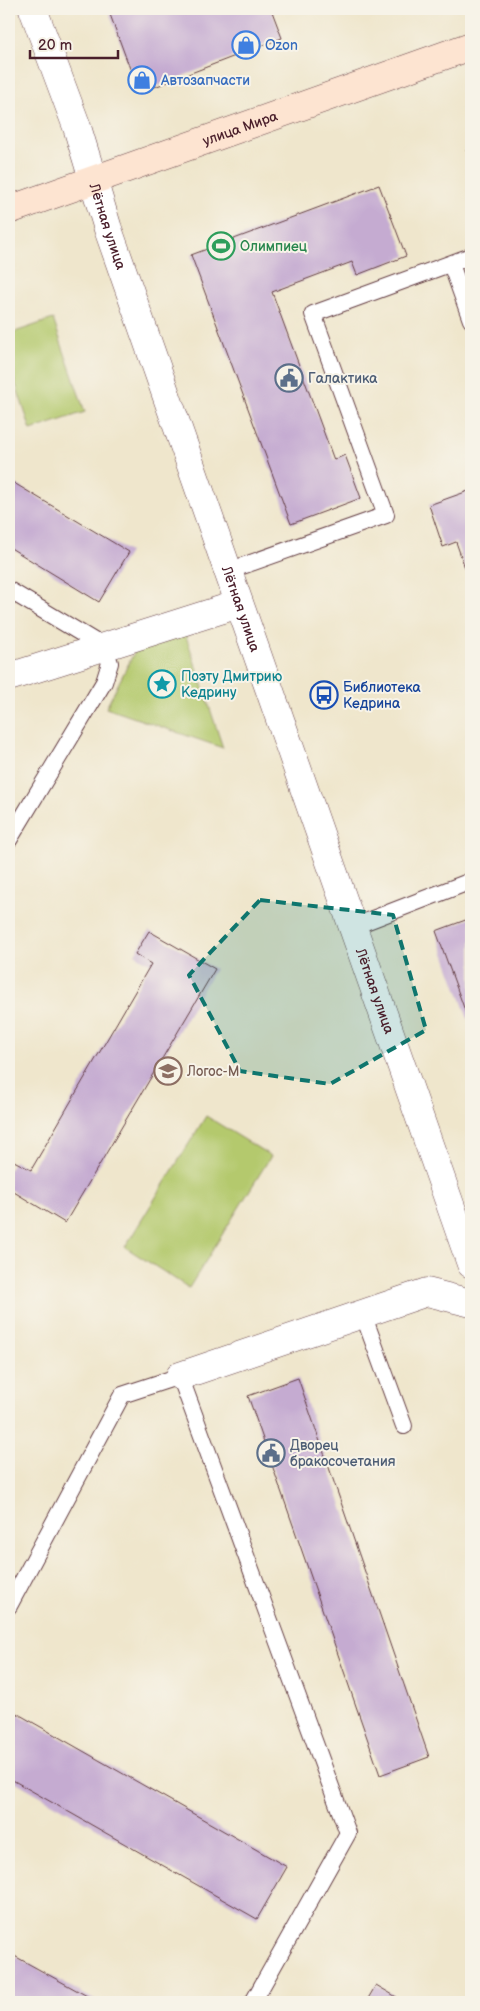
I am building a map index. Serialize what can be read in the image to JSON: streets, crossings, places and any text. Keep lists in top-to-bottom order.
{
  "streets": {
    "main road": ["улица Мира"],
    "street": ["Лётная улица"]
  },
  "crossings": [
    ["улица Мира", "Лётная улица"]
  ],
  "places": {
    "shop": ["Ozon", "Автозапчасти"],
    "sports": ["Олимпиец"],
    "public building": ["Галактика", "Дворец бракосочетания"],
    "place": ["Поэту Дмитрию Кедрину"],
    "bus stop": ["Библиотека Кедрина"],
    "school or university": ["Логос-М"]
  },
  "scale_bar": "20 m"
}
